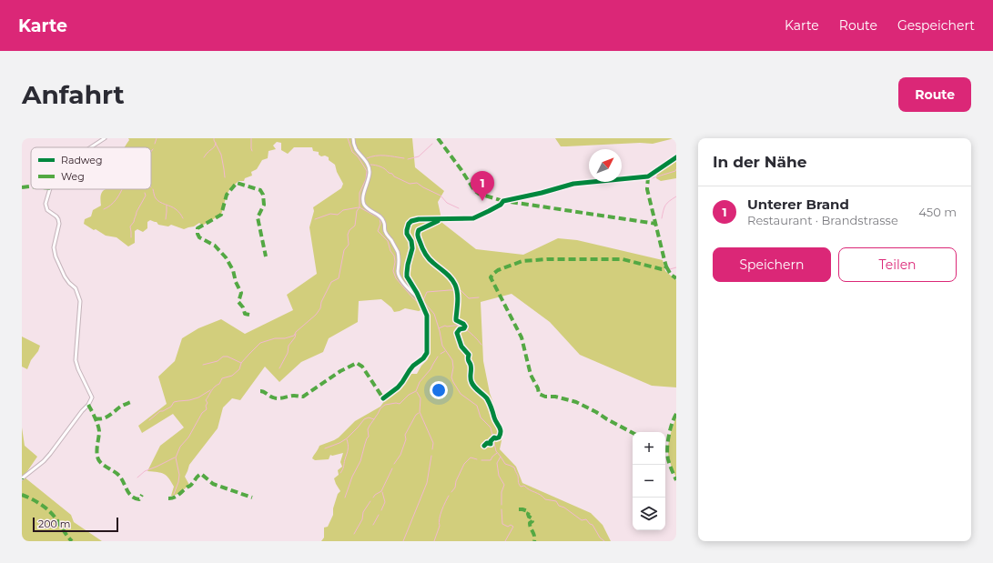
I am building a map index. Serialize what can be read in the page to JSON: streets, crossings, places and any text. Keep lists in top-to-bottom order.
{
  "legend": ["Radweg", "Weg"],
  "scale_bar": "200 m",
  "north": "top right",
  "page": {
    "header": "Karte",
    "nav": ["Karte", "Route", "Gespeichert"],
    "buttons": [
      "Route",
      ["Speichern", "Teilen"]
    ],
    "title": "Anfahrt",
    "heading": "In der Nähe",
    "pins": "1",
    "list": [
      {
        "mark": "1",
        "name": "Unterer Brand",
        "note": "Restaurant · Brandstrasse",
        "value": "450 m"
      }
    ],
    "map_buttons": ["+", "−"],
    "scale": "200 m"
  }
}
